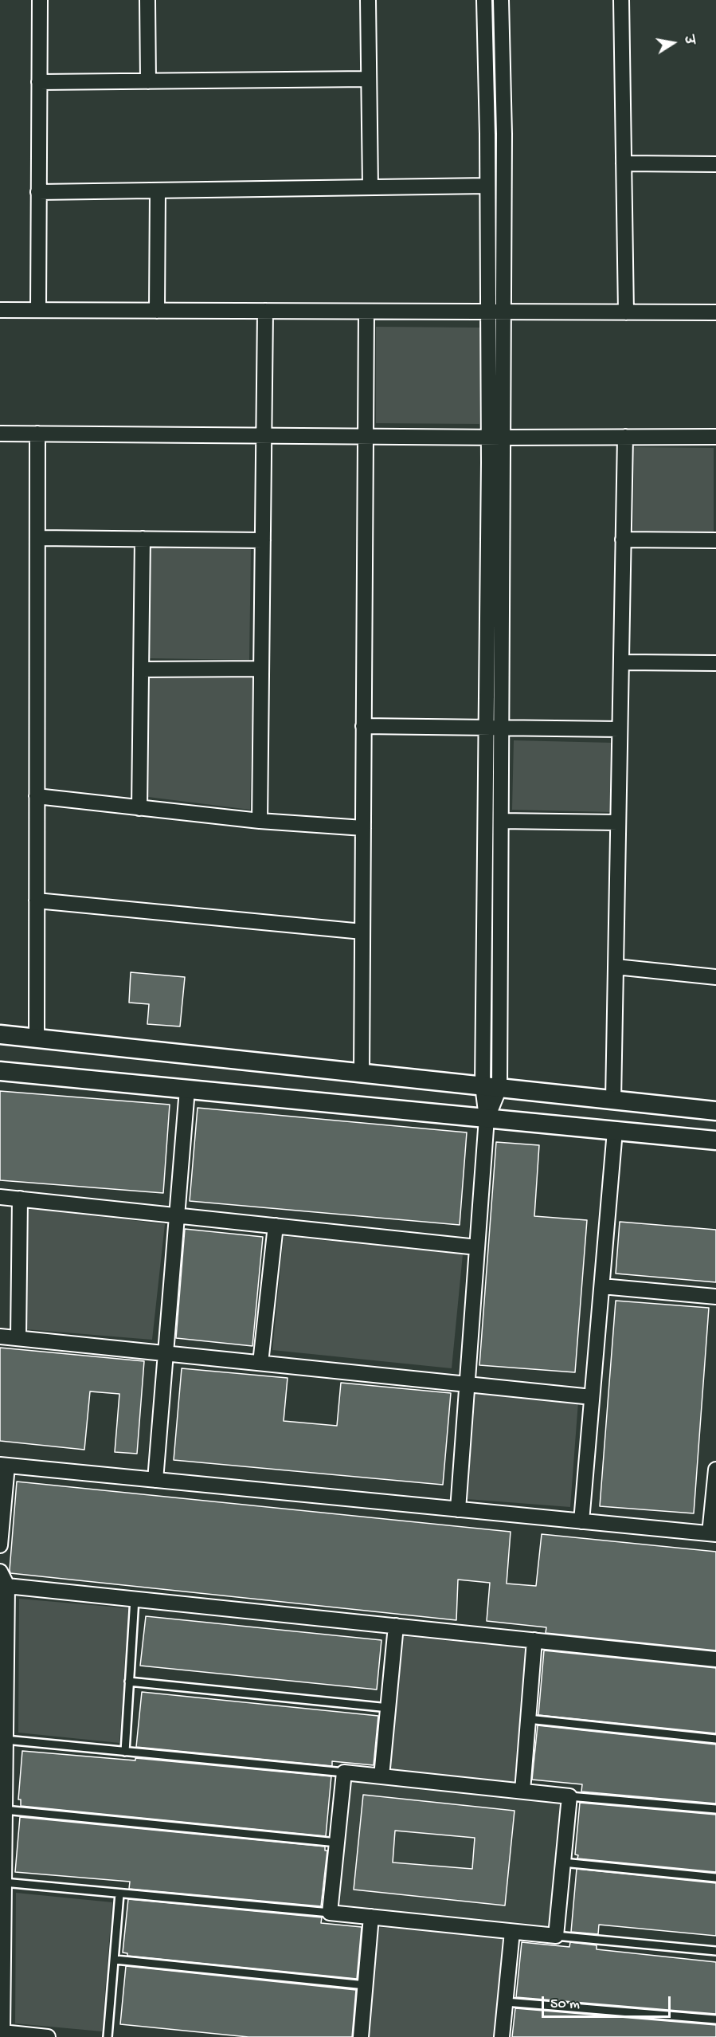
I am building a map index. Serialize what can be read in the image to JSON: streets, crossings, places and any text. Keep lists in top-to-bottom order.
{
  "scale_bar": "50 m",
  "north": "right"
}
